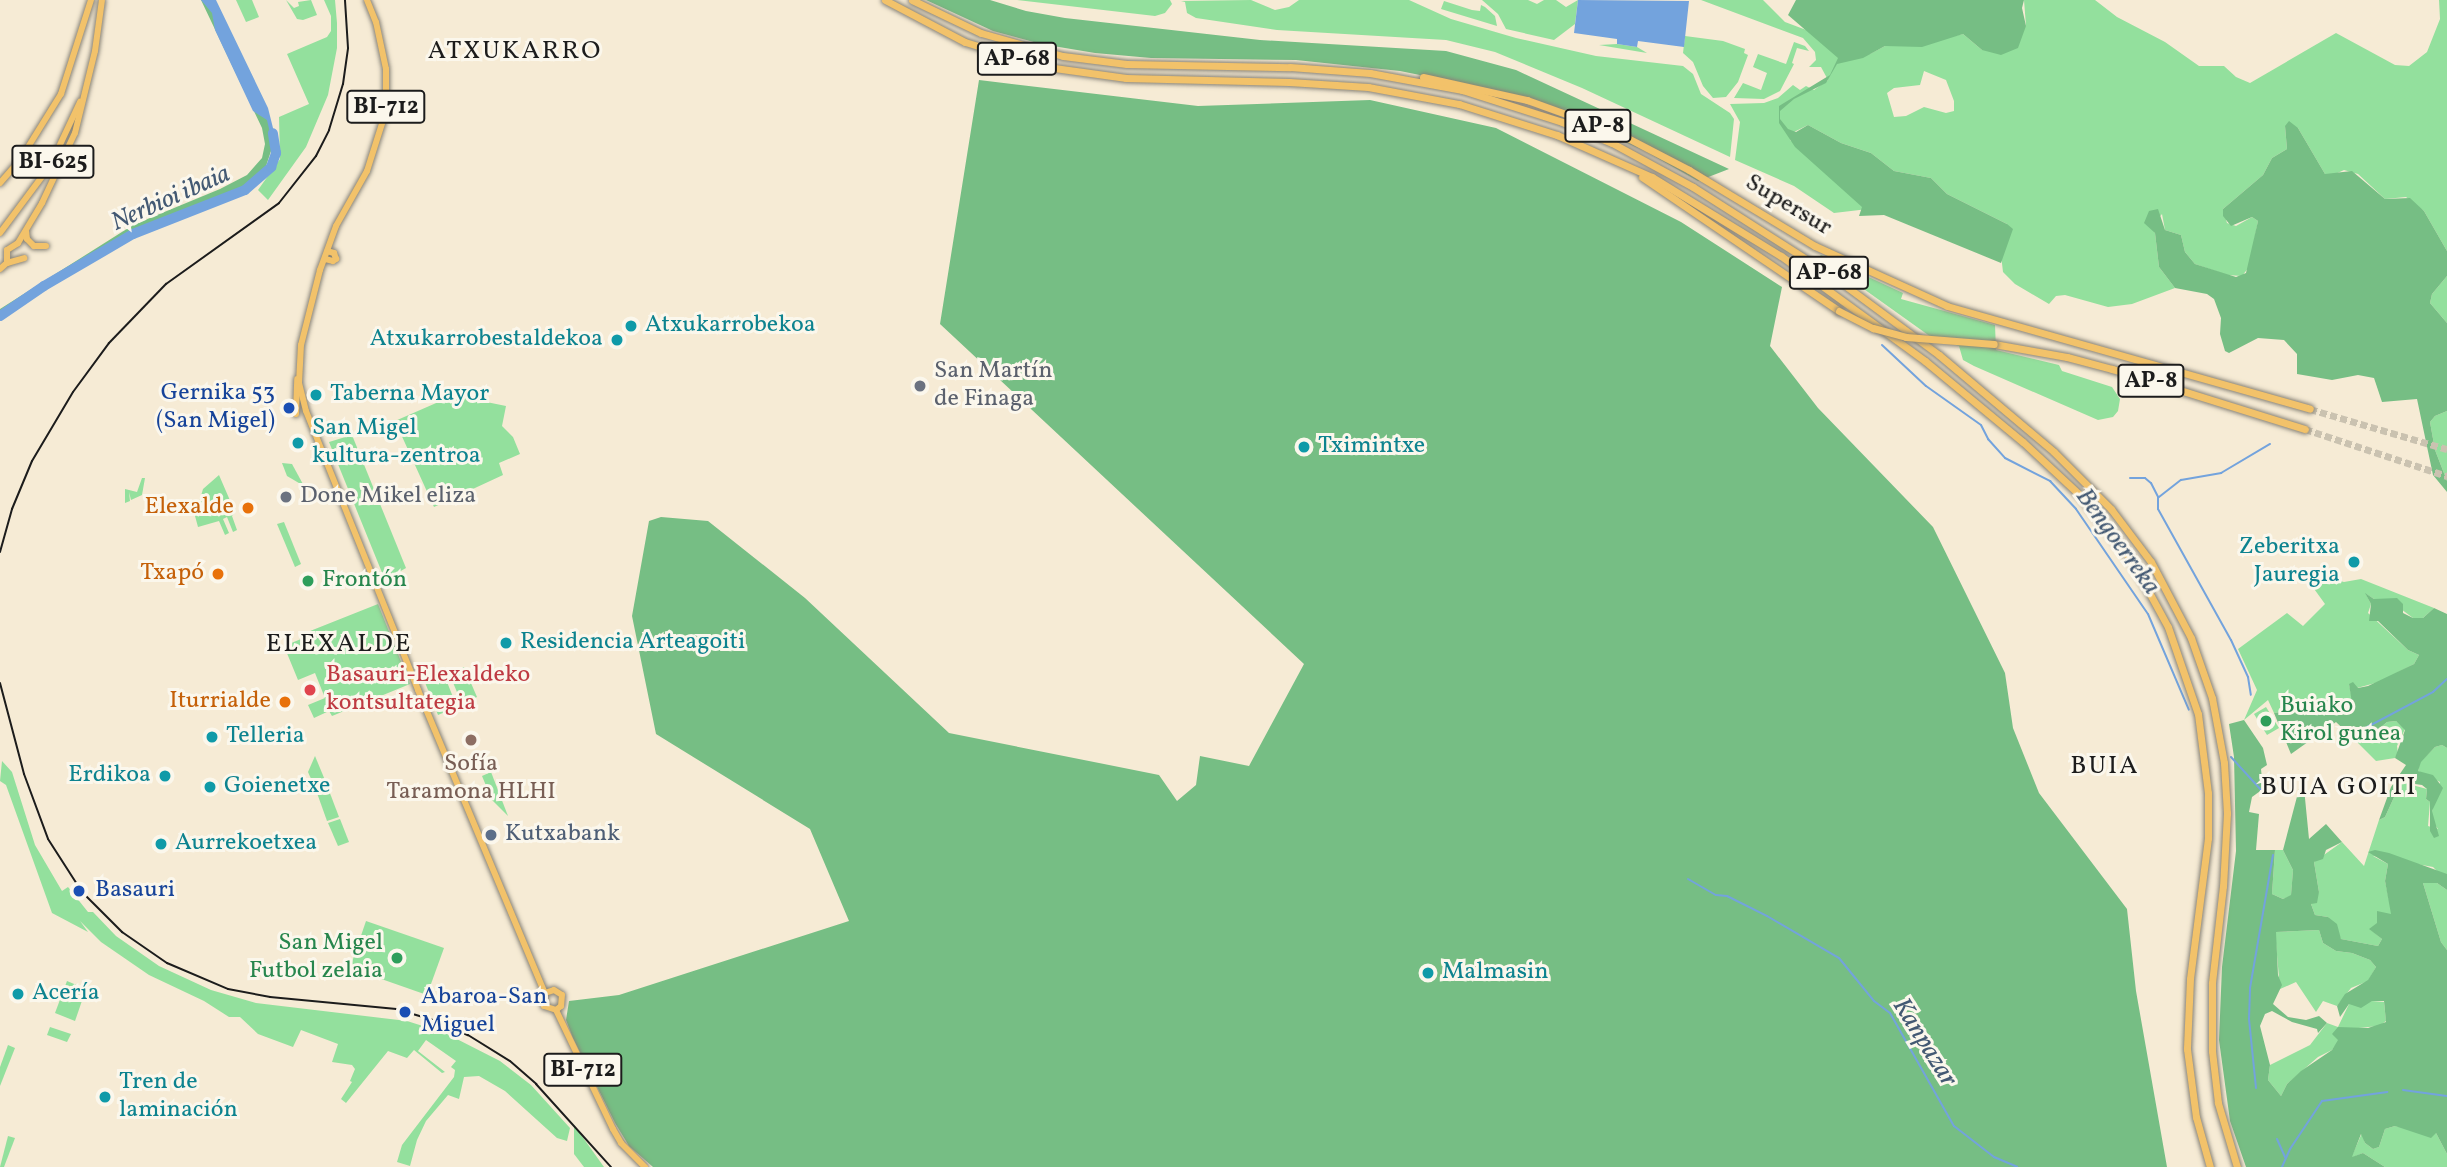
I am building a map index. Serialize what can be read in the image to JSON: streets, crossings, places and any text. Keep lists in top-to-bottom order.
{
  "streets": {
    "highway": ["AP-68", "AP-8", "Supersur"],
    "main road": ["BI-712", "BI-625"]
  },
  "crossings": [
    ["AP-68", "AP-8"],
    ["AP-68", "Supersur"]
  ],
  "districts": [
    "ATXUKARRO",
    "ELEXALDE",
    "BUIA",
    "BUIA GOITI"
  ],
  "water": ["Nerbioi ibaia", "Bengoerreka", "Kanpazar"],
  "places": [
    "Atxukarrobekoa",
    "Atxukarrobestaldekoa",
    "San Martín de Finaga",
    "Taberna Mayor",
    "Gernika 53 (San Migel)",
    "San Migel kultura-zentroa",
    "Tximintxe",
    "Done Mikel eliza",
    "Elexalde",
    "Zeberitxa Jauregia",
    "Txapó",
    "Frontón",
    "Residencia Arteagoiti",
    "Basauri-Elexaldeko kontsultategia",
    "Iturrialde",
    "Buiako Kirol gunea",
    "Telleria",
    "Sofía Taramona HLHI",
    "Erdikoa",
    "Goienetxe",
    "Kutxabank",
    "Aurrekoetxea",
    "Basauri",
    "San Migel Futbol zelaia",
    "Malmasin",
    "Acería",
    "Abaroa-San Miguel",
    "Tren de laminación"
  ]
}
